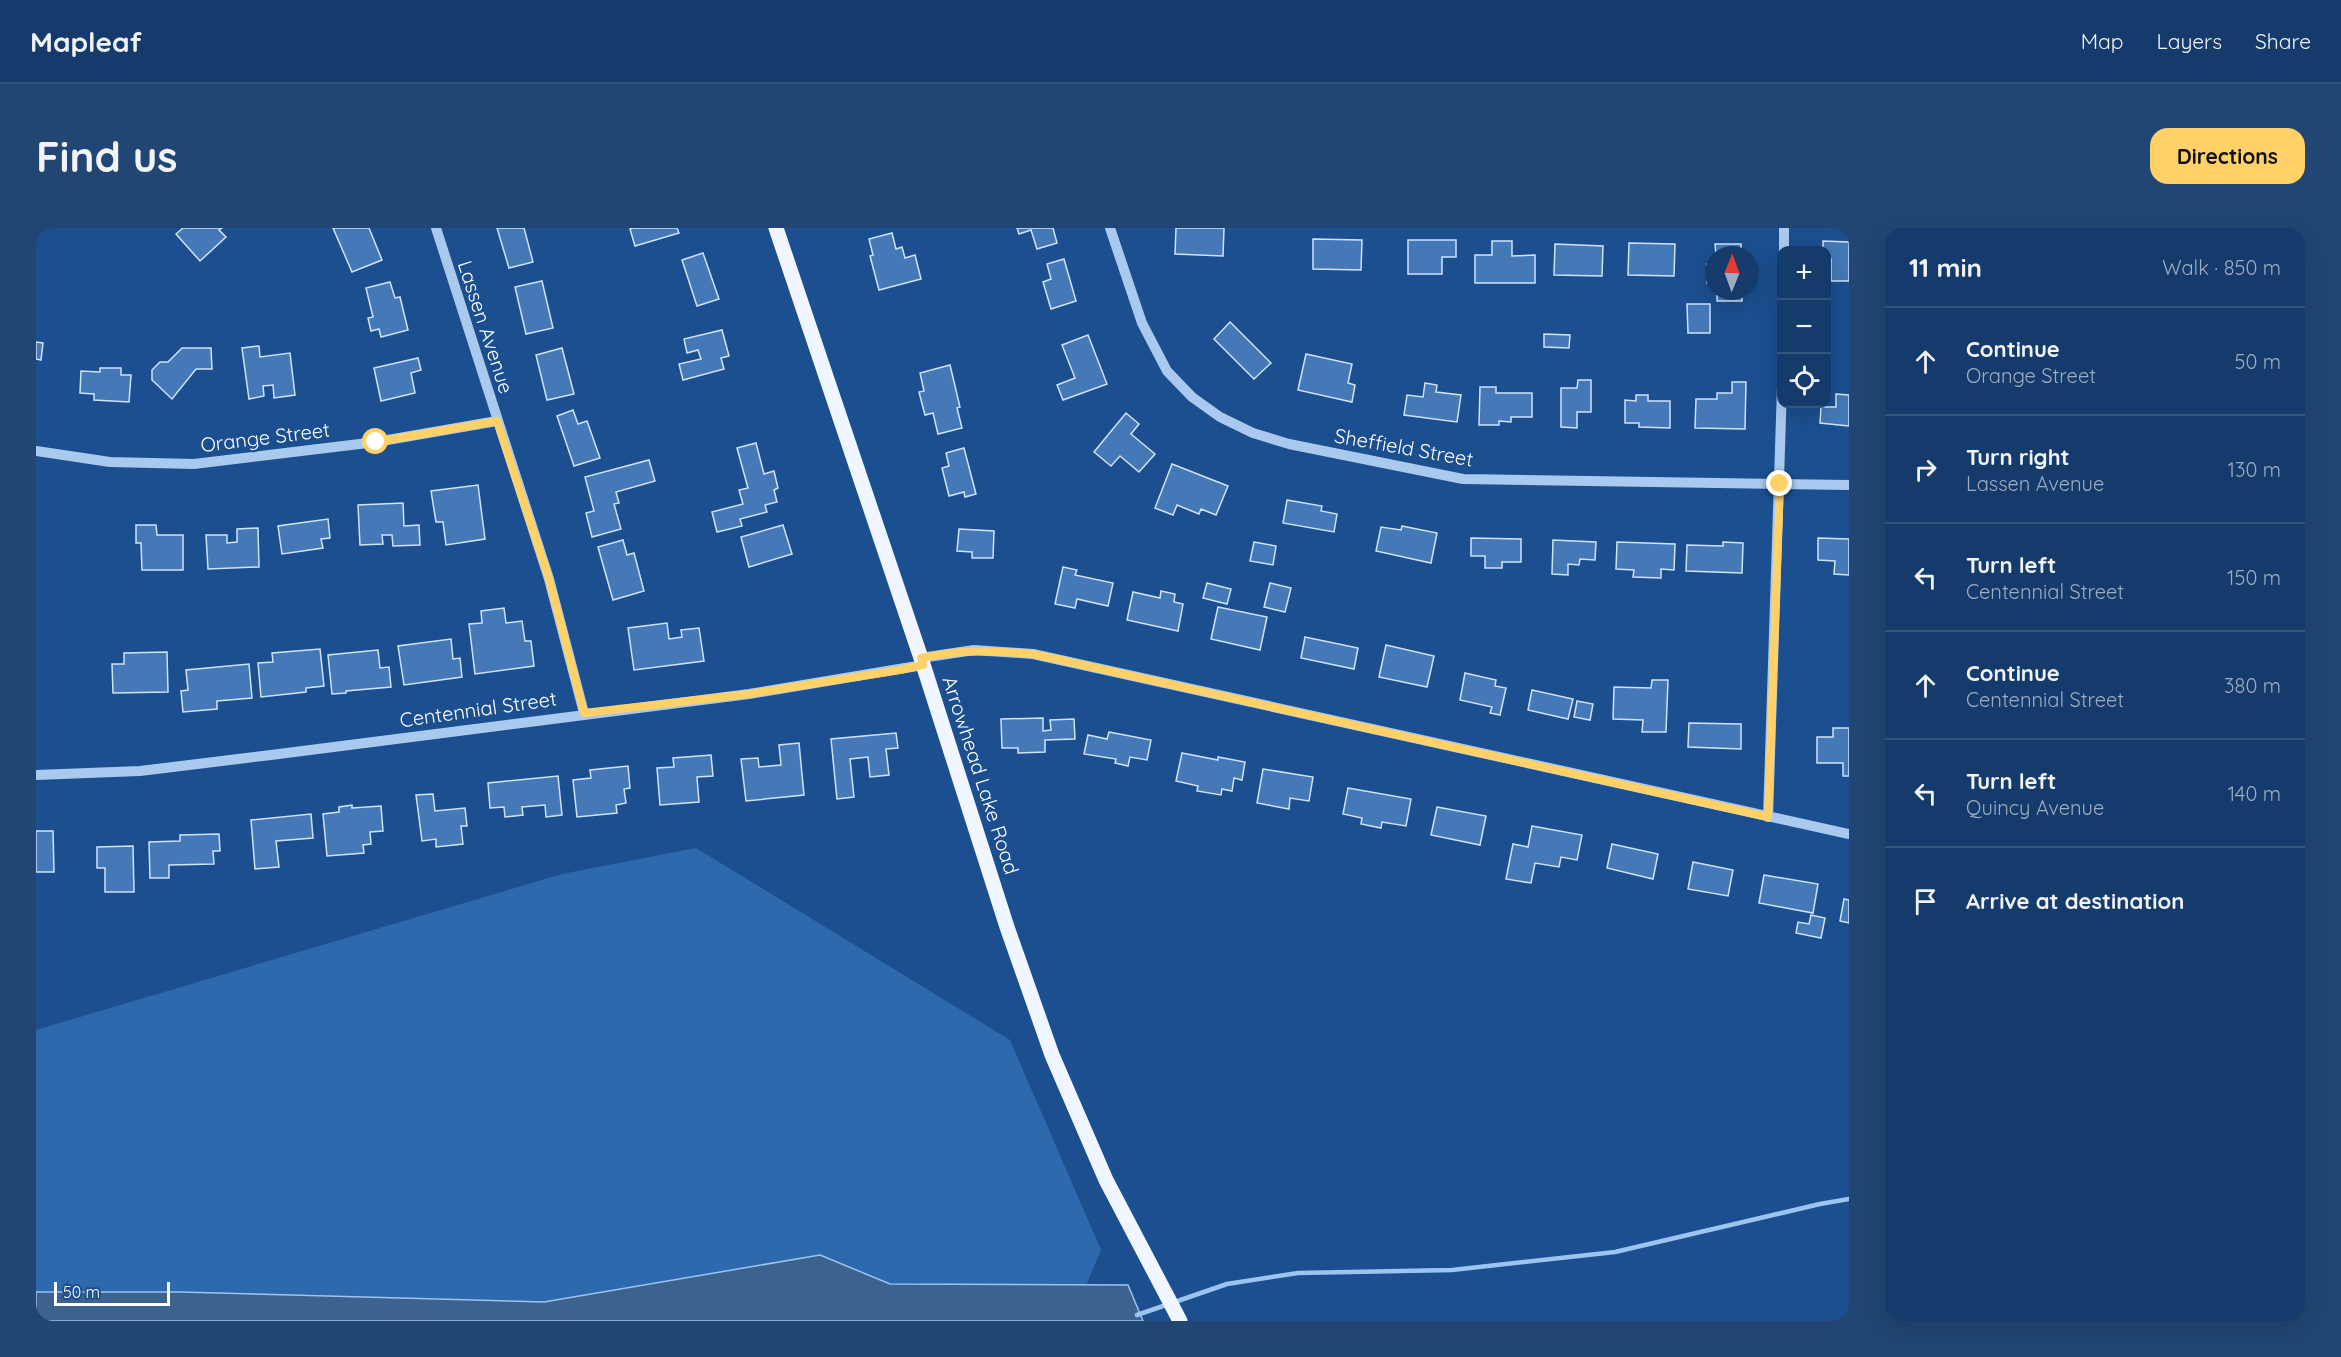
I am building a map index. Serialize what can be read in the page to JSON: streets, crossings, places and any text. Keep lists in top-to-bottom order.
{
  "streets": {
    "main road": ["Arrowhead Lake Road"],
    "street": [
      "Lassen Avenue",
      "Orange Street",
      "Sheffield Street",
      "Centennial Street"
    ]
  },
  "crossings": [
    ["Lassen Avenue", "Orange Street"],
    ["Lassen Avenue", "Centennial Street"],
    ["Centennial Street", "Arrowhead Lake Road"]
  ],
  "scale_bar": "50 m",
  "north": "top",
  "page": {
    "header": "Mapleaf",
    "nav": ["Map", "Layers", "Share"],
    "buttons": "Directions",
    "title": "Find us",
    "heading": ["11 min", "Walk · 850 m"],
    "map_buttons": ["+", "−"],
    "list": [
      ["Continue", "Orange Street", "50 m"],
      ["Turn right", "Lassen Avenue", "130 m"],
      ["Turn left", "Centennial Street", "150 m"],
      ["Continue", "Centennial Street", "380 m"],
      ["Turn left", "Quincy Avenue", "140 m"],
      "Arrive at destination"
    ],
    "scale": "50 m"
  }
}
